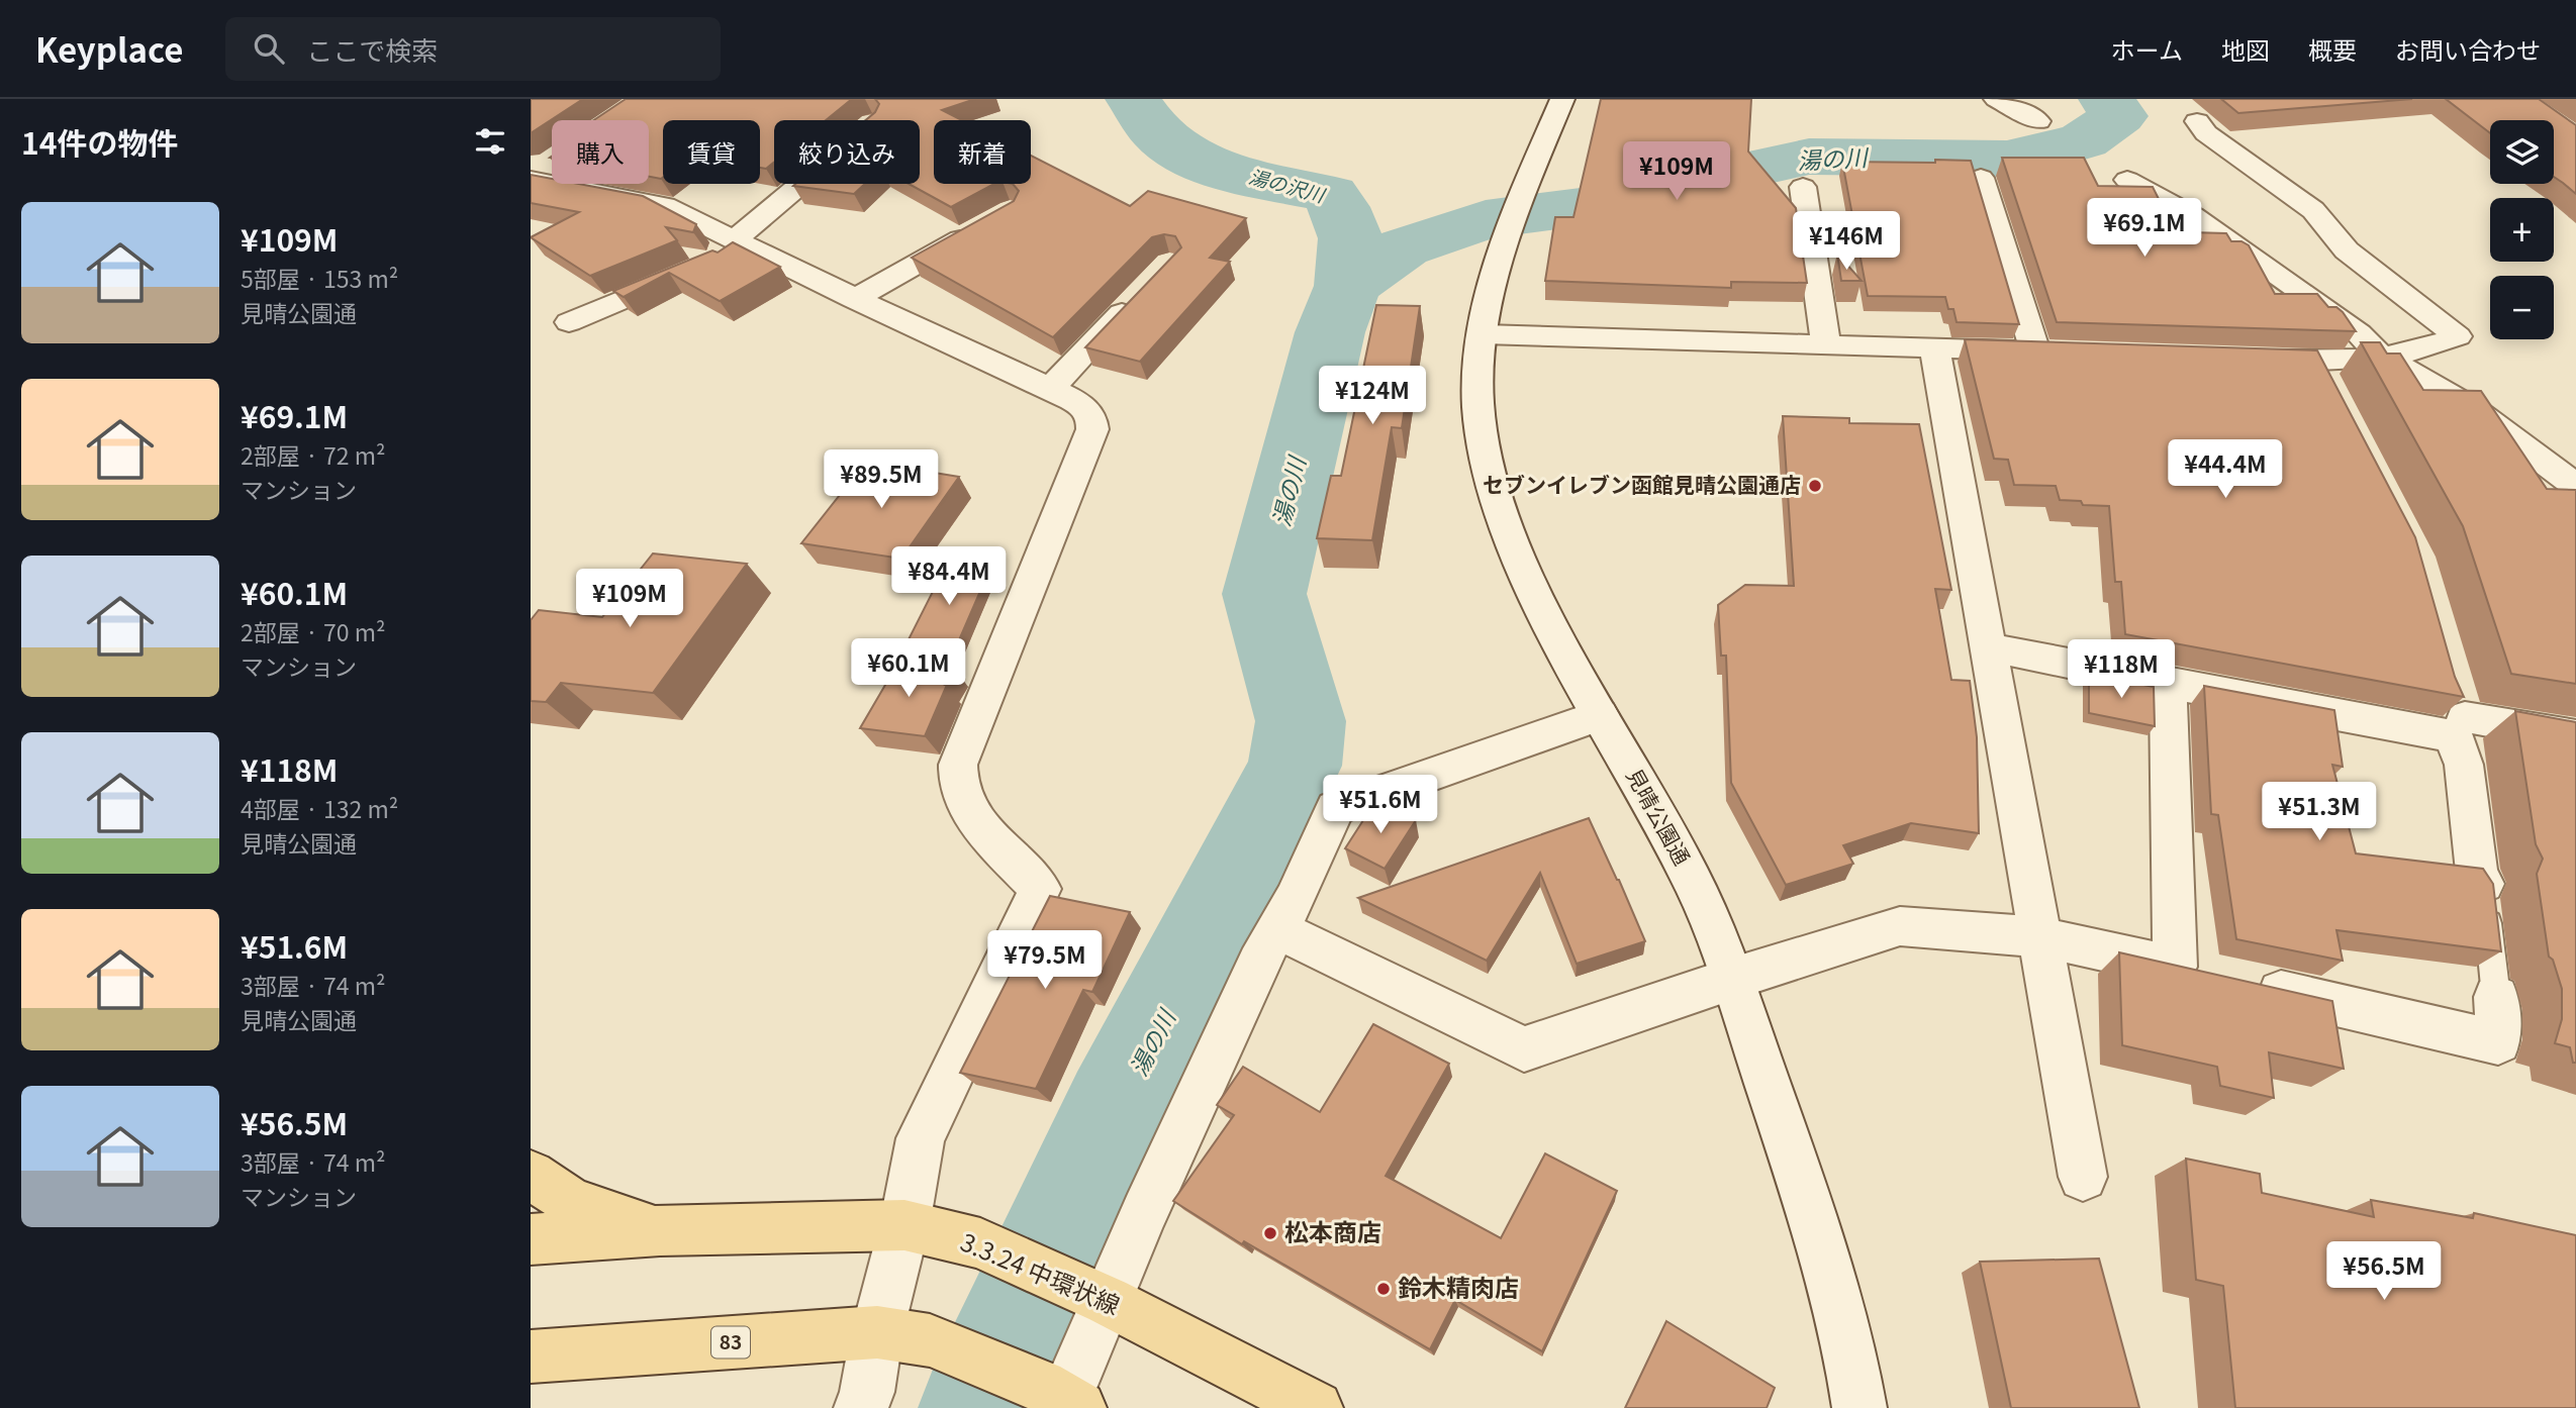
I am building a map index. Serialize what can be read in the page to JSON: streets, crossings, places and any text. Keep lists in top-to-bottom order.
{
  "streets": {
    "main road": ["3.3.24 中環状線", "83"],
    "street": ["見晴公園通"]
  },
  "water": ["湯の川", "湯の沢川"],
  "places": ["セブンイレブン函館見晴公園通店", "松本商店", "鈴木精肉店"],
  "page": {
    "header": "Keyplace",
    "search": "ここで検索",
    "nav": [
      "ホーム",
      "地図",
      "概要",
      "お問い合わせ"
    ],
    "heading": "14件の物件",
    "map_buttons": ["+", "−"],
    "chip": [
      "購入",
      "賃貸",
      "絞り込み",
      "新着"
    ],
    "price": [
      "¥109M",
      "¥69.1M",
      "¥146M",
      "¥124M",
      "¥44.4M",
      "¥89.5M",
      "¥84.4M",
      "¥109M",
      "¥60.1M",
      "¥118M",
      "¥51.6M",
      "¥51.3M",
      "¥79.5M",
      "¥56.5M"
    ],
    "list": [
      {
        "name": "¥109M",
        "note": "5部屋 · 153 m² · 見晴公園通"
      },
      {
        "name": "¥69.1M",
        "note": "2部屋 · 72 m² · マンション"
      },
      {
        "name": "¥60.1M",
        "note": "2部屋 · 70 m² · マンション"
      },
      {
        "name": "¥118M",
        "note": "4部屋 · 132 m² · 見晴公園通"
      },
      {
        "name": "¥51.6M",
        "note": "3部屋 · 74 m² · 見晴公園通"
      },
      {
        "name": "¥56.5M",
        "note": "3部屋 · 74 m² · マンション"
      }
    ]
  }
}
